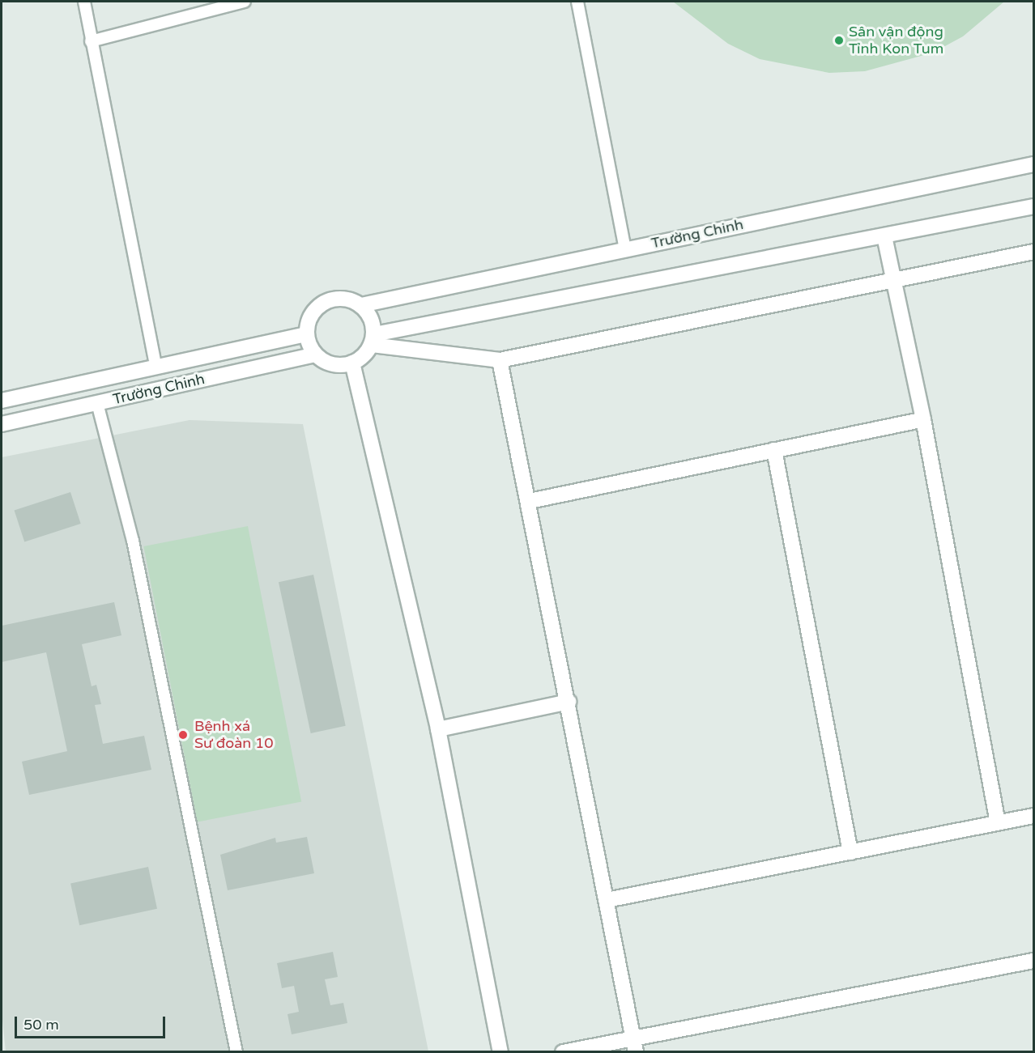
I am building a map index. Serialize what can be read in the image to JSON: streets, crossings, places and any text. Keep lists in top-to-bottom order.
{
  "streets": {
    "street": ["Trường Chinh"]
  },
  "places": ["Sân vận động Tỉnh Kon Tum", "Bệnh xá Sư đoàn 10"],
  "scale_bar": "50 m"
}
